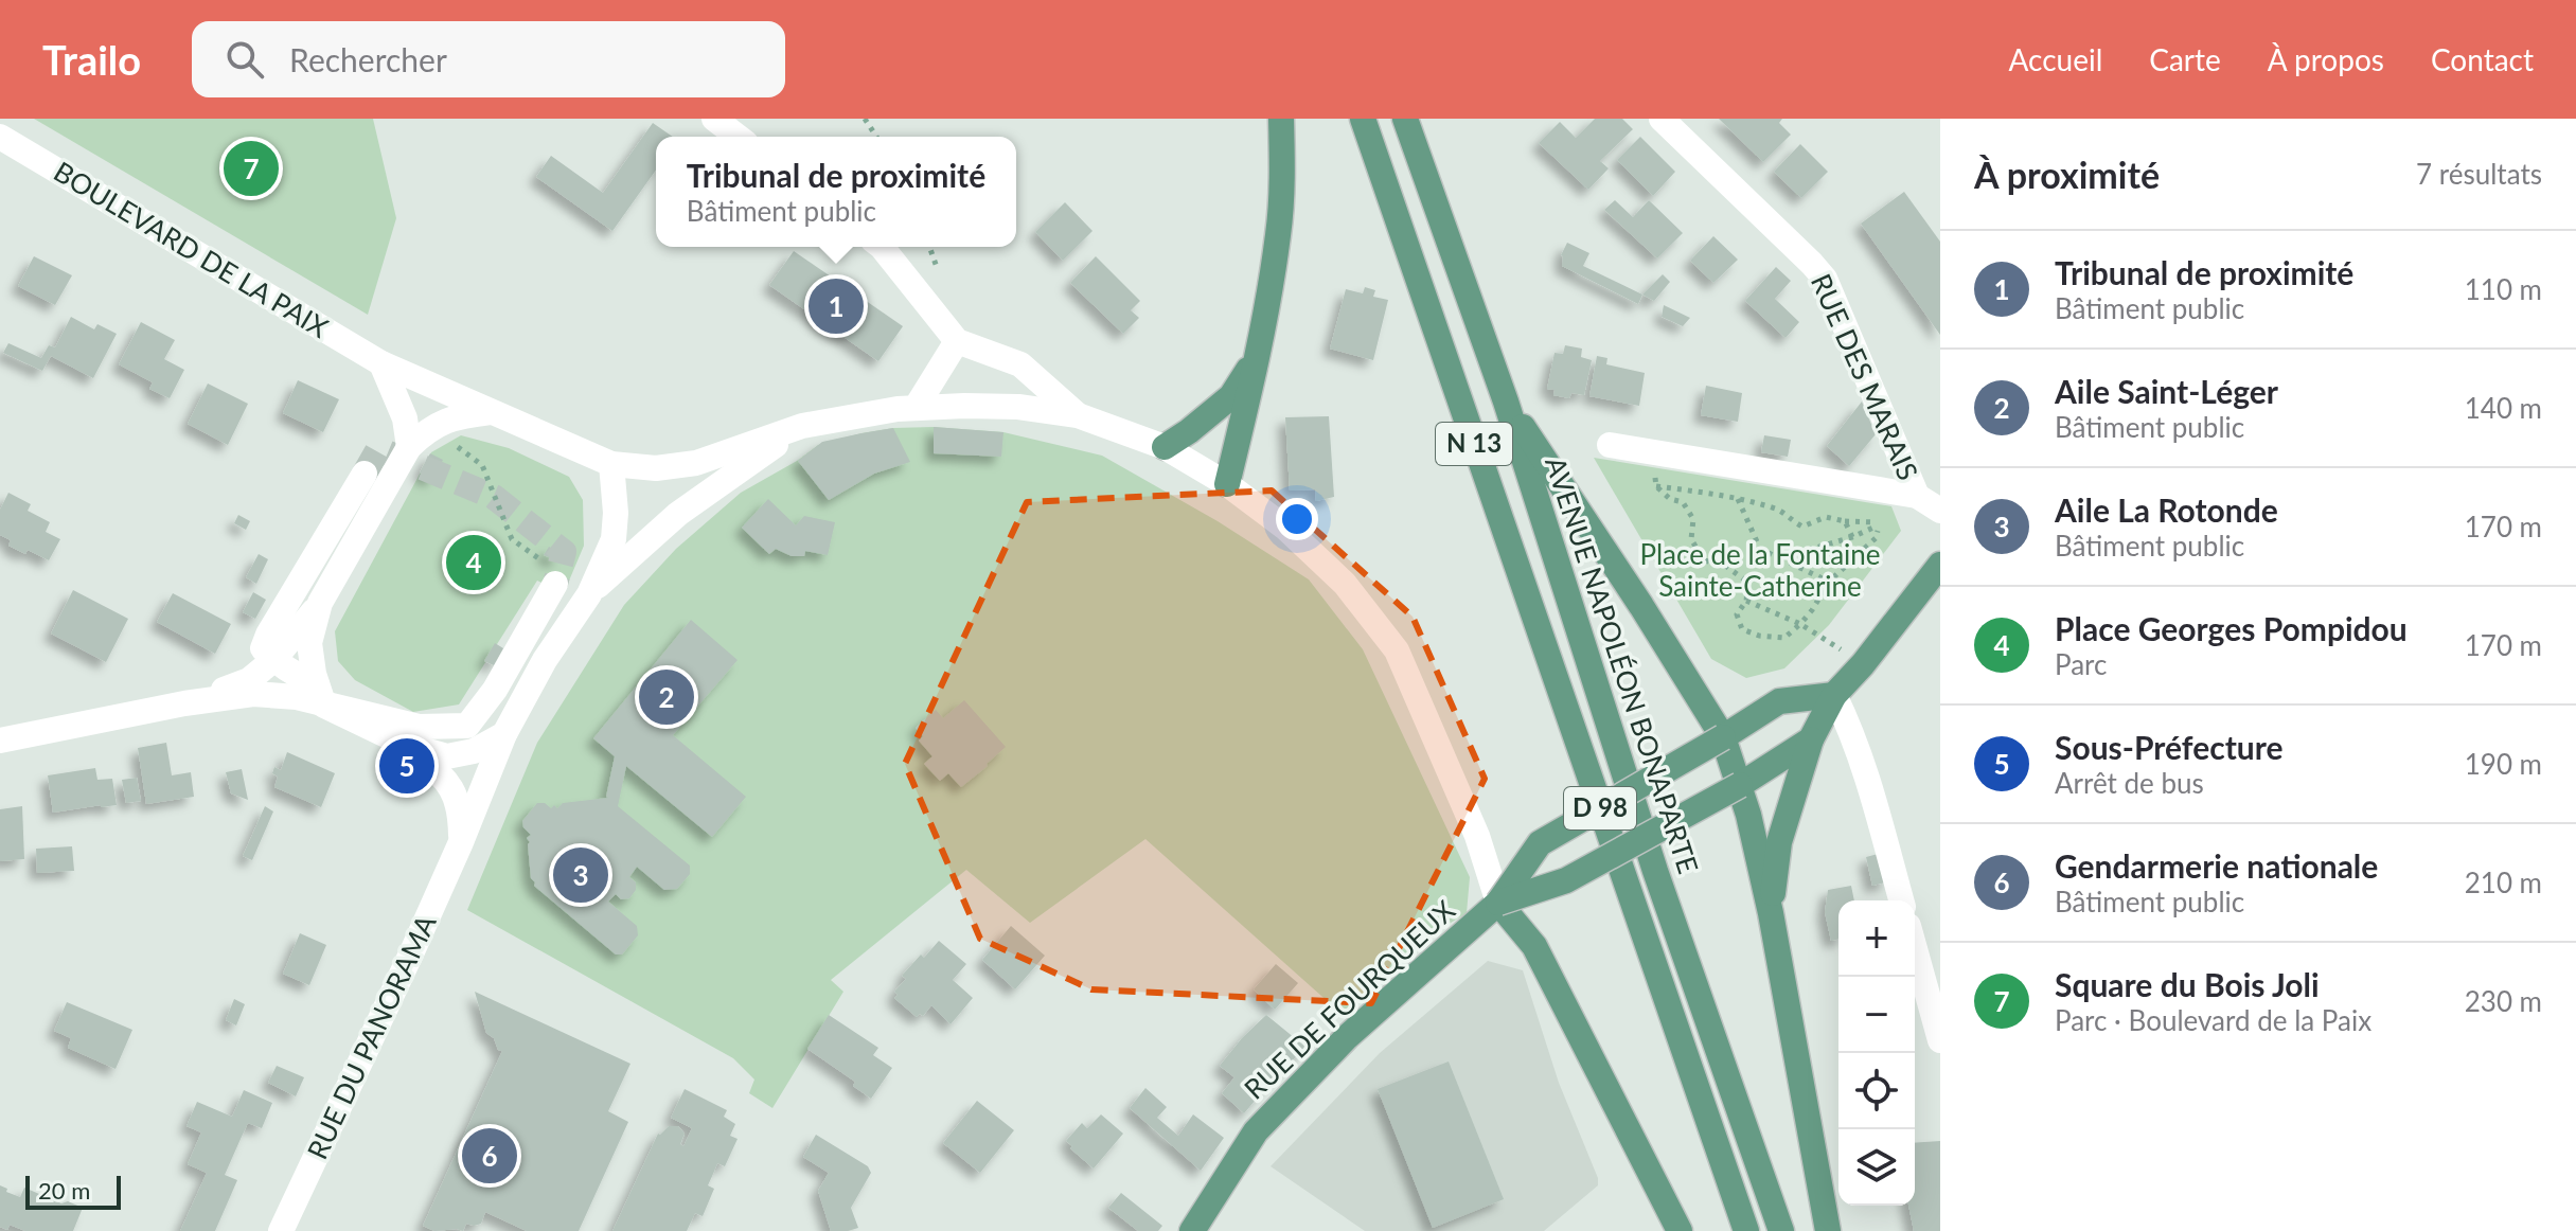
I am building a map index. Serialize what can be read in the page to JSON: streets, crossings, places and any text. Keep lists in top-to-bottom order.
{
  "streets": {
    "main road": [
      "N 13",
      "AVENUE NAPOLÉON BONAPARTE",
      "D 98",
      "RUE DE FOURQUEUX"
    ],
    "street": ["BOULEVARD DE LA PAIX", "RUE DES MARAIS", "RUE DU PANORAMA"]
  },
  "parks": ["Place de la Fontaine Sainte-Catherine"],
  "scale_bar": "20 m",
  "page": {
    "header": "Trailo",
    "search": "Rechercher",
    "nav": [
      "Accueil",
      "Carte",
      "À propos",
      "Contact"
    ],
    "heading": ["À proximité", "7 résultats"],
    "popup": ["Tribunal de proximité", "Bâtiment public"],
    "pins": [
      "7",
      "1",
      "4",
      "2",
      "5",
      "3",
      "6"
    ],
    "list": [
      {
        "mark": "1",
        "name": "Tribunal de proximité",
        "note": "Bâtiment public",
        "value": "110 m"
      },
      {
        "mark": "2",
        "name": "Aile Saint-Léger",
        "note": "Bâtiment public",
        "value": "140 m"
      },
      {
        "mark": "3",
        "name": "Aile La Rotonde",
        "note": "Bâtiment public",
        "value": "170 m"
      },
      {
        "mark": "4",
        "name": "Place Georges Pompidou",
        "note": "Parc",
        "value": "170 m"
      },
      {
        "mark": "5",
        "name": "Sous-Préfecture",
        "note": "Arrêt de bus",
        "value": "190 m"
      },
      {
        "mark": "6",
        "name": "Gendarmerie nationale",
        "note": "Bâtiment public",
        "value": "210 m"
      },
      {
        "mark": "7",
        "name": "Square du Bois Joli",
        "note": "Parc · Boulevard de la Paix",
        "value": "230 m"
      }
    ],
    "map_buttons": ["+", "−"],
    "scale": "20 m"
  }
}
